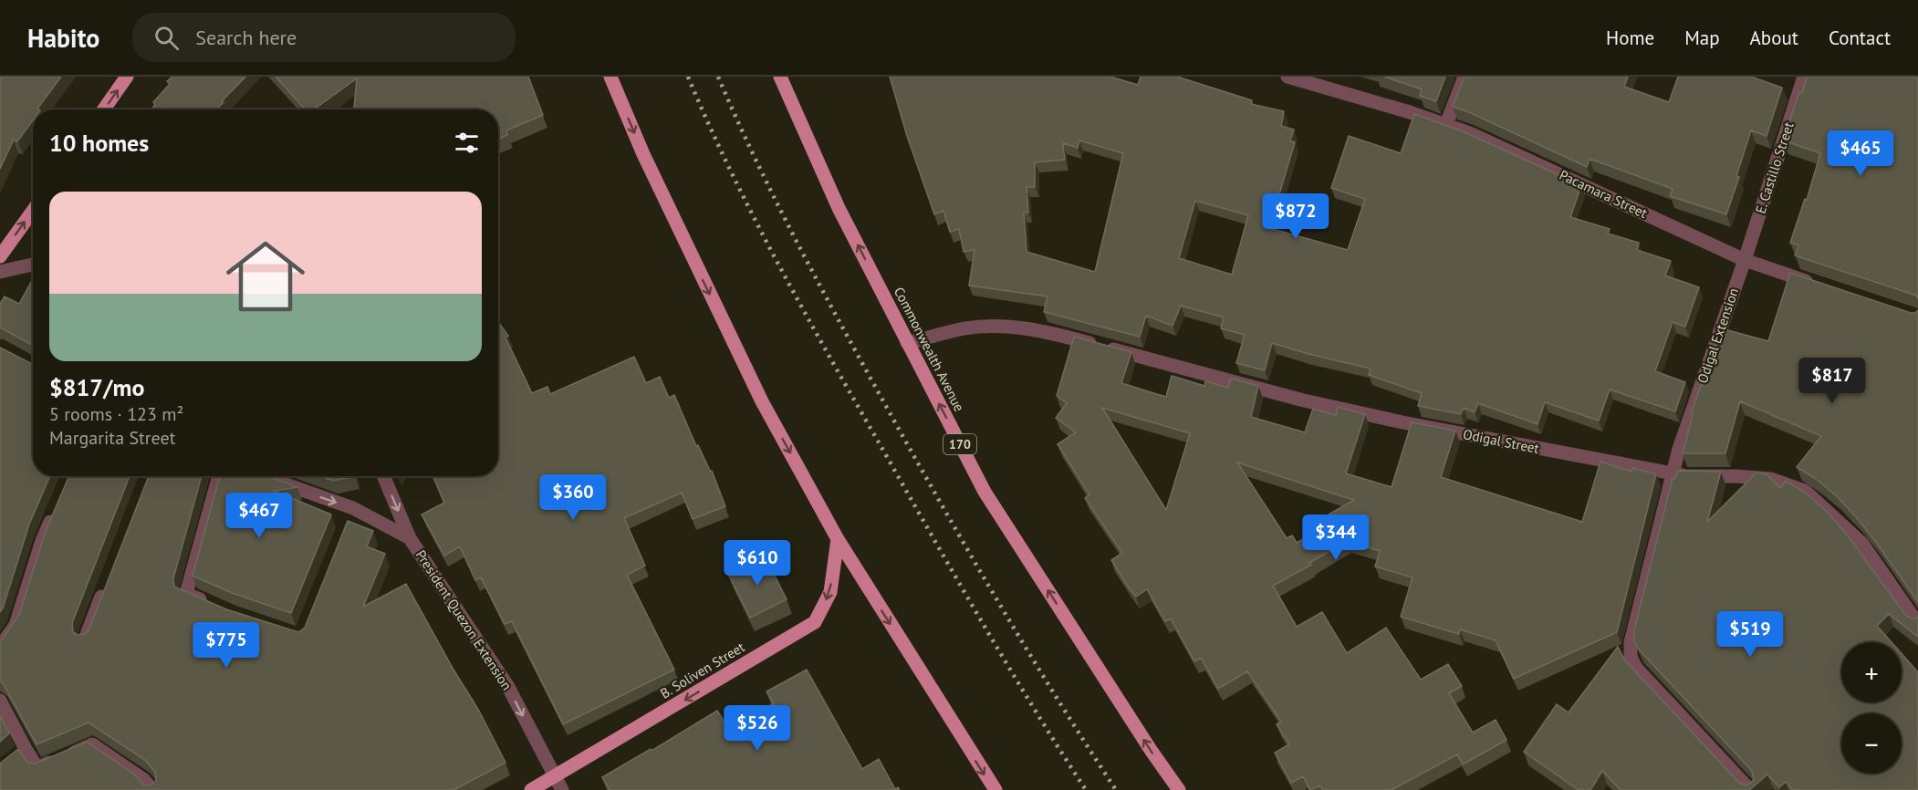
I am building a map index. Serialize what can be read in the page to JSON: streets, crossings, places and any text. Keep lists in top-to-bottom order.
{
  "streets": {
    "main road": ["Commonwealth Avenue", "170", "B. Soliven Street"],
    "street": [
      "E. Castillo Street",
      "Pacamara Street",
      "Odigal Extension",
      "Odigal Street",
      "President Quezon Extension"
    ]
  },
  "crossings": [
    ["E. Castillo Street", "Pacamara Street"],
    ["E. Castillo Street", "Odigal Extension"],
    ["Pacamara Street", "Odigal Extension"],
    ["Odigal Extension", "Odigal Street"],
    ["Commonwealth Avenue", "Odigal Street"],
    ["President Quezon Extension", "B. Soliven Street"]
  ],
  "one_way": ["Commonwealth Avenue", "President Quezon Extension", "B. Soliven Street"],
  "page": {
    "header": "Habito",
    "search": "Search here",
    "nav": [
      "Home",
      "Map",
      "About",
      "Contact"
    ],
    "heading": "10 homes",
    "price": [
      "$465",
      "$872",
      "$817",
      "$360",
      "$467",
      "$344",
      "$610",
      "$519",
      "$775",
      "$526"
    ],
    "list": [
      {
        "name": "$817/mo",
        "note": "5 rooms · 123 m² · Margarita Street"
      }
    ],
    "map_buttons": ["+", "−"]
  }
}
